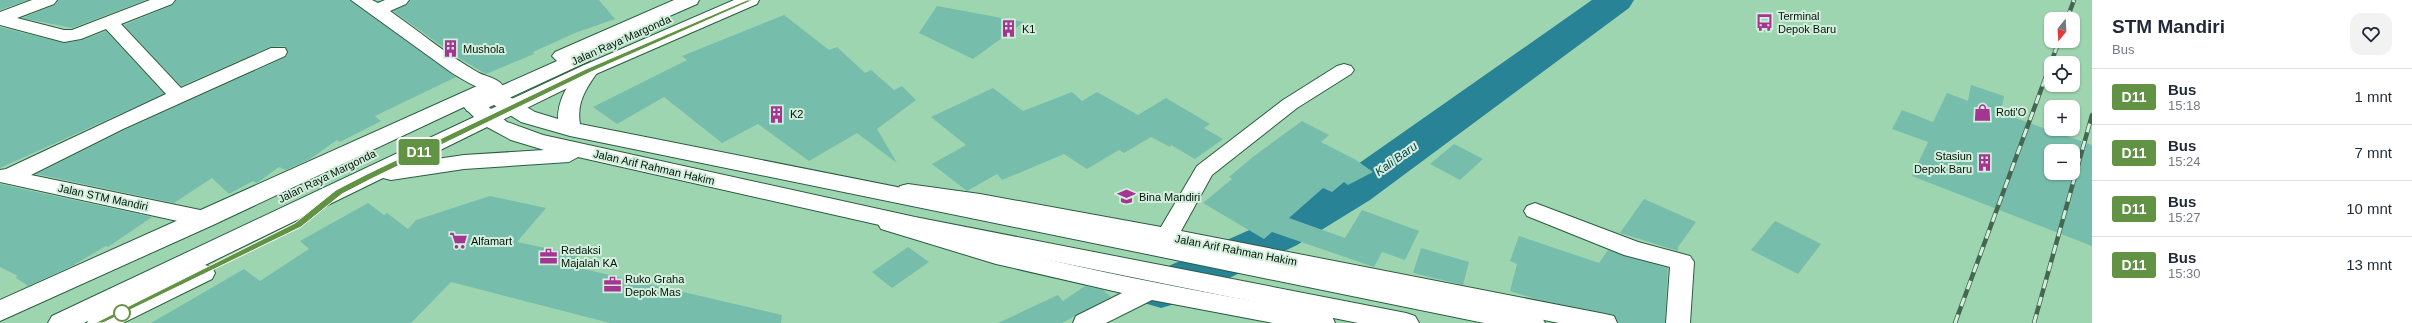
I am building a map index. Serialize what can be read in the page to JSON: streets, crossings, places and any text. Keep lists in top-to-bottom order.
{
  "streets": {
    "main road": ["Jalan Raya Margonda", "Jalan Arif Rahman Hakim"],
    "street": ["Jalan STM Mandiri"]
  },
  "crossings": [
    ["Jalan Raya Margonda", "Jalan Arif Rahman Hakim"],
    ["Jalan Raya Margonda", "Jalan STM Mandiri"]
  ],
  "water": ["Kali Baru"],
  "places": {
    "bus stop": ["Terminal Depok Baru"],
    "building": [
      "K1",
      "Mushola",
      "K2",
      "Stasiun Depok Baru"
    ],
    "shop": ["Roti'O"],
    "school or university": ["Bina Mandiri"],
    "supermarket": ["Alfamart"],
    "office": ["Redaksi Majalah KA", "Ruko Graha Depok Mas"]
  },
  "lines": ["bus line D11"],
  "north": "bottom",
  "page": {
    "on_map": "D11",
    "heading": ["STM Mandiri", "Bus"],
    "map_buttons": ["+", "−"],
    "list": [
      {
        "mark": "D11",
        "name": "Bus",
        "note": "15:18",
        "value": "1 mnt"
      },
      {
        "mark": "D11",
        "name": "Bus",
        "note": "15:24",
        "value": "7 mnt"
      },
      {
        "mark": "D11",
        "name": "Bus",
        "note": "15:27",
        "value": "10 mnt"
      },
      {
        "mark": "D11",
        "name": "Bus",
        "note": "15:30",
        "value": "13 mnt"
      }
    ]
  }
}
